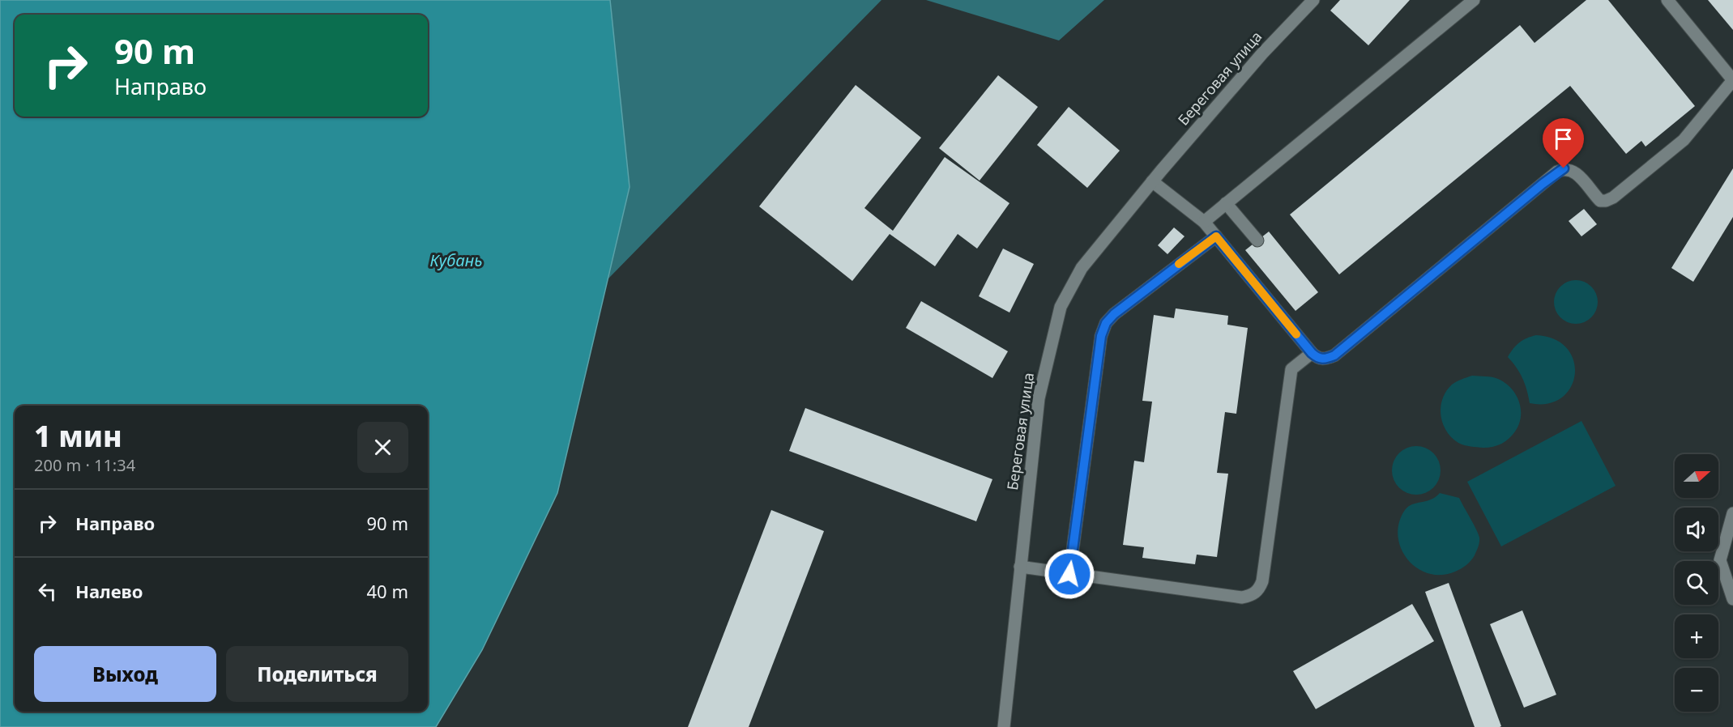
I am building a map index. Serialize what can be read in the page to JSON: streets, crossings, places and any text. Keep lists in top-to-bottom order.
{
  "streets": {
    "street": ["Береговая улица"]
  },
  "water": ["Кубань"],
  "north": "right",
  "page": {
    "turn": ["90 m", "Направо"],
    "heading": ["1 мин", "200 m · 11:34"],
    "map_buttons": ["+", "−"],
    "list": [
      {
        "name": "Направо",
        "value": "90 m"
      },
      {
        "name": "Налево",
        "value": "40 m"
      }
    ],
    "buttons": ["Выход", "Поделиться"]
  }
}
